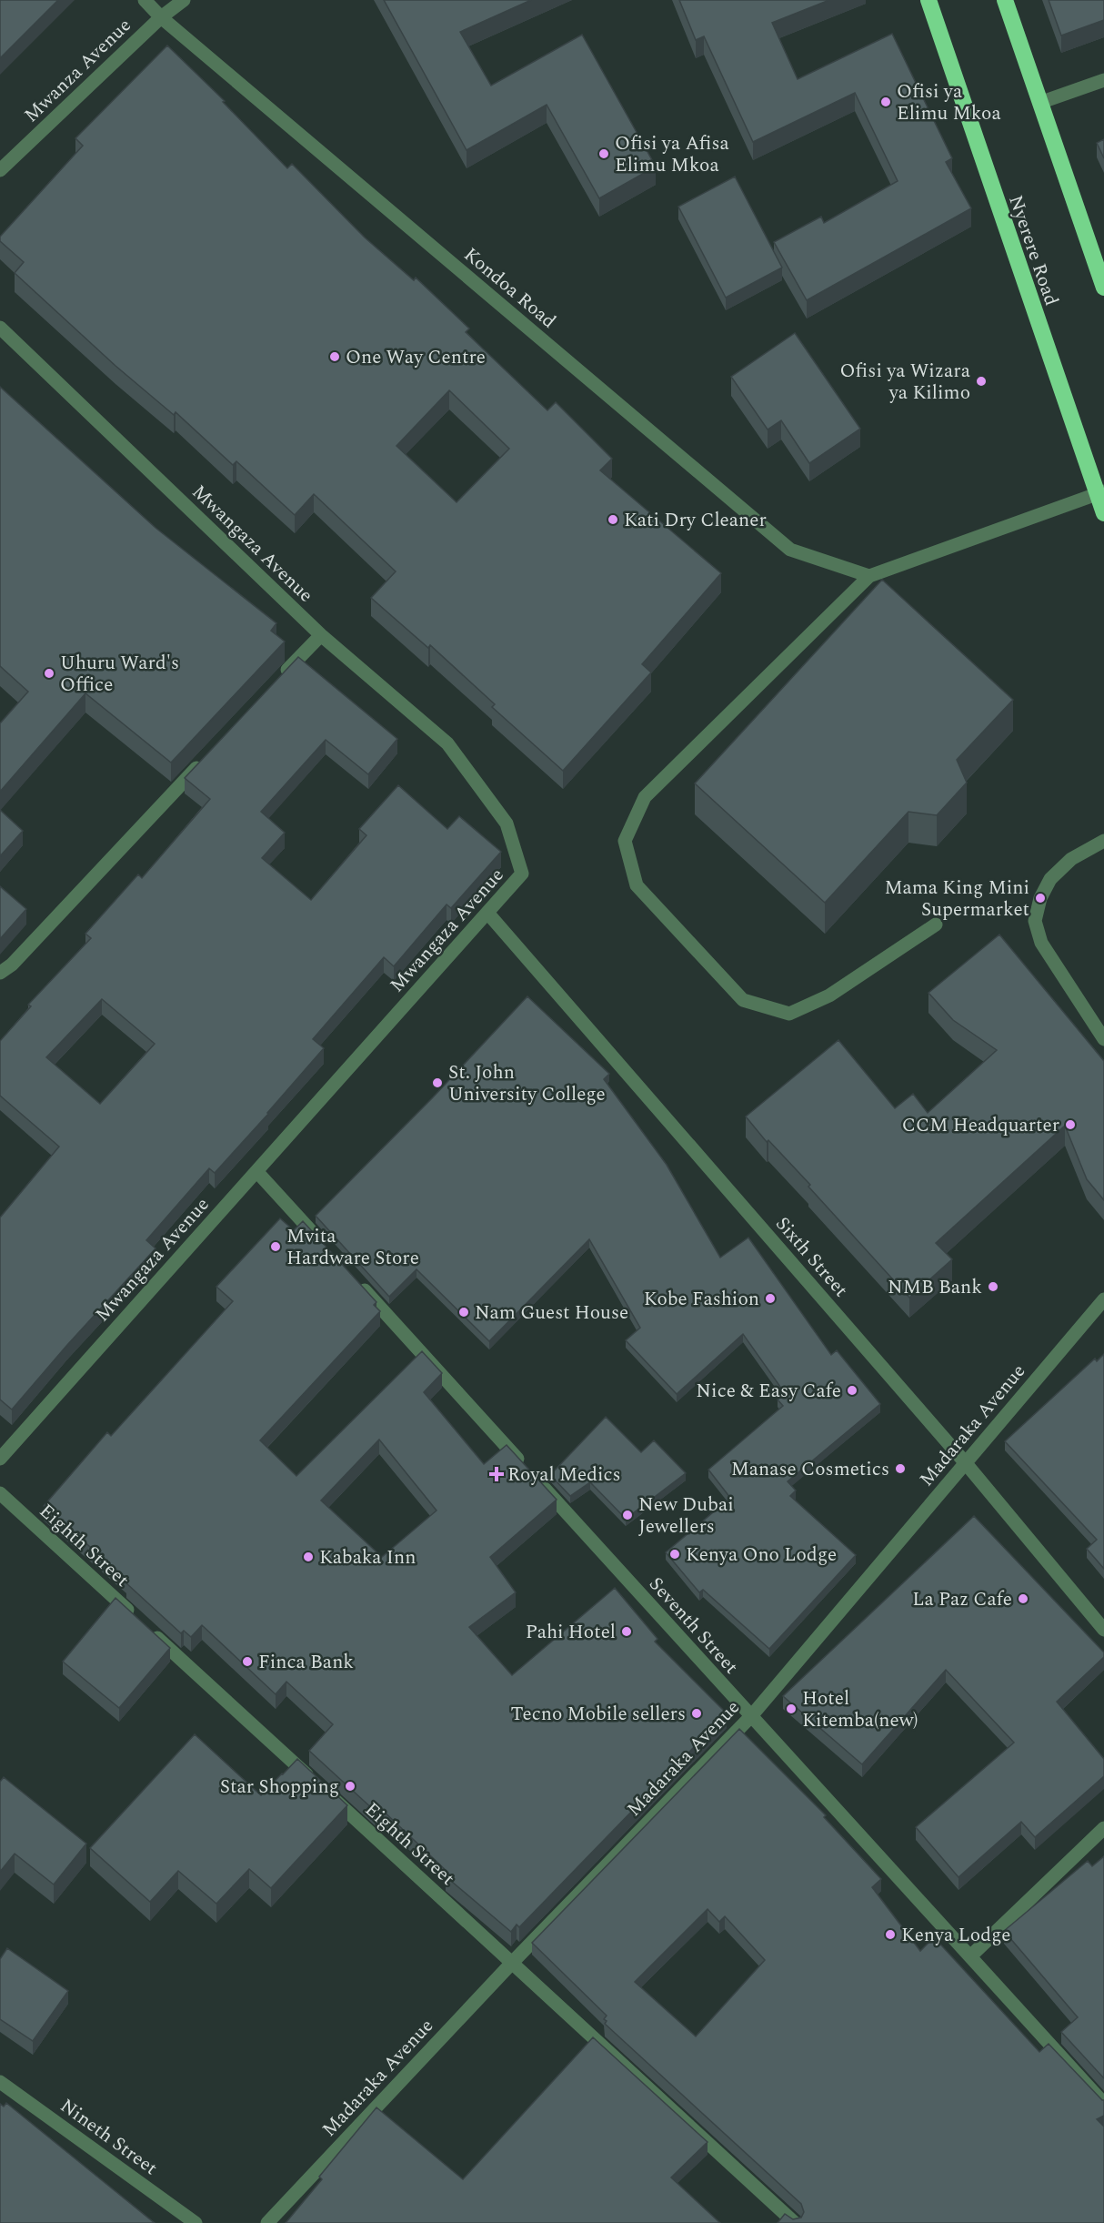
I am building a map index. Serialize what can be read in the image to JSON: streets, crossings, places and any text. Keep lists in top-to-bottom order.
{
  "streets": {
    "highway": ["Nyerere Road"],
    "street": [
      "Mwanza Avenue",
      "Kondoa Road",
      "Mwangaza Avenue",
      "Sixth Street",
      "Madaraka Avenue",
      "Eighth Street",
      "Seventh Street",
      "Nineth Street"
    ]
  },
  "crossings": [
    ["Mwanza Avenue", "Kondoa Road"],
    ["Mwangaza Avenue", "Sixth Street"],
    ["Sixth Street", "Madaraka Avenue"],
    ["Madaraka Avenue", "Eighth Street"],
    ["Madaraka Avenue", "Seventh Street"]
  ],
  "places": {
    "other": [
      "Ofisi ya Elimu Mkoa",
      "Ofisi ya Afisa Elimu Mkoa",
      "One Way Centre",
      "Ofisi ya Wizara ya Kilimo",
      "Kati Dry Cleaner",
      "Uhuru Ward's Office",
      "Mama King Mini Supermarket",
      "St. John University College",
      "CCM Headquarter",
      "Mvita Hardware Store",
      "NMB Bank",
      "Kobe Fashion",
      "Nam Guest House",
      "Nice & Easy Cafe",
      "Manase Cosmetics",
      "New Dubai Jewellers",
      "Kenya Ono Lodge",
      "Kabaka Inn",
      "La Paz Cafe",
      "Pahi Hotel",
      "Finca Bank",
      "Hotel Kitemba(new)",
      "Tecno Mobile sellers",
      "Star Shopping",
      "Kenya Lodge"
    ],
    "health": ["Royal Medics"]
  }
}
